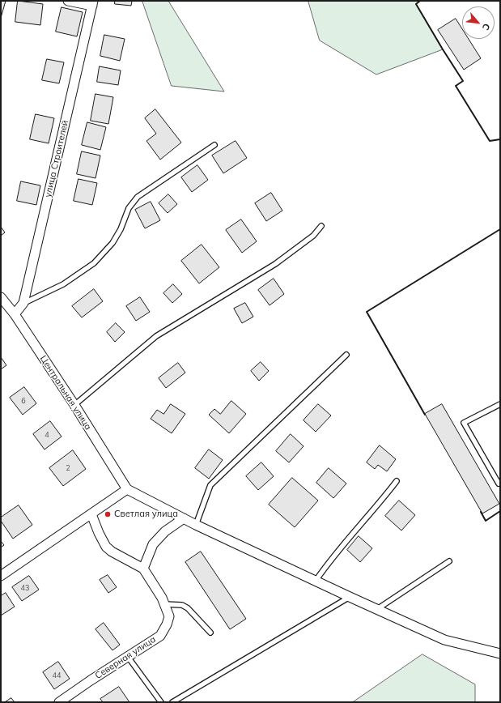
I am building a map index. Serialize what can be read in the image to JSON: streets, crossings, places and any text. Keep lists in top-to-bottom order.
{
  "streets": {
    "street": ["улица Строителей", "Центральная улица", "Северная улица"]
  },
  "crossings": [
    ["улица Строителей", "Центральная улица"]
  ],
  "places": ["Светлая улица"],
  "house_numbers": [
    "6",
    "4",
    "2",
    "43",
    "44"
  ],
  "north": "bottom right"
}
